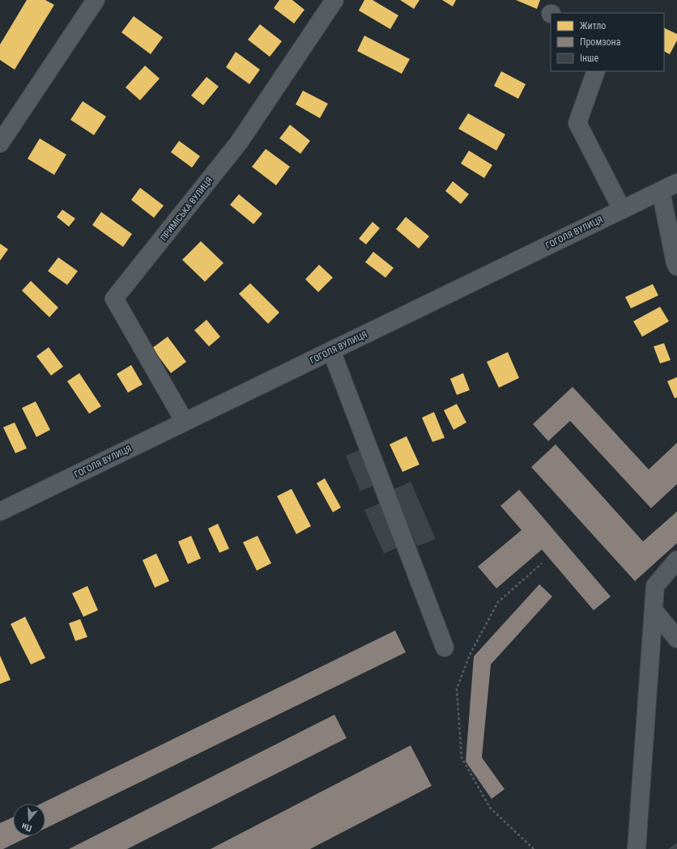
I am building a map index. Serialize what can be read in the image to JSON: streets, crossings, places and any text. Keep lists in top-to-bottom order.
{
  "streets": {
    "main road": ["ГОГОЛЯ ВУЛИЦЯ"],
    "street": ["ПРИМІСЬКА ВУЛИЦЯ"]
  },
  "crossings": [
    ["ПРИМІСЬКА ВУЛИЦЯ", "ГОГОЛЯ ВУЛИЦЯ"]
  ],
  "legend": ["Житло", "Промзона", "Інше"],
  "north": "bottom"
}
